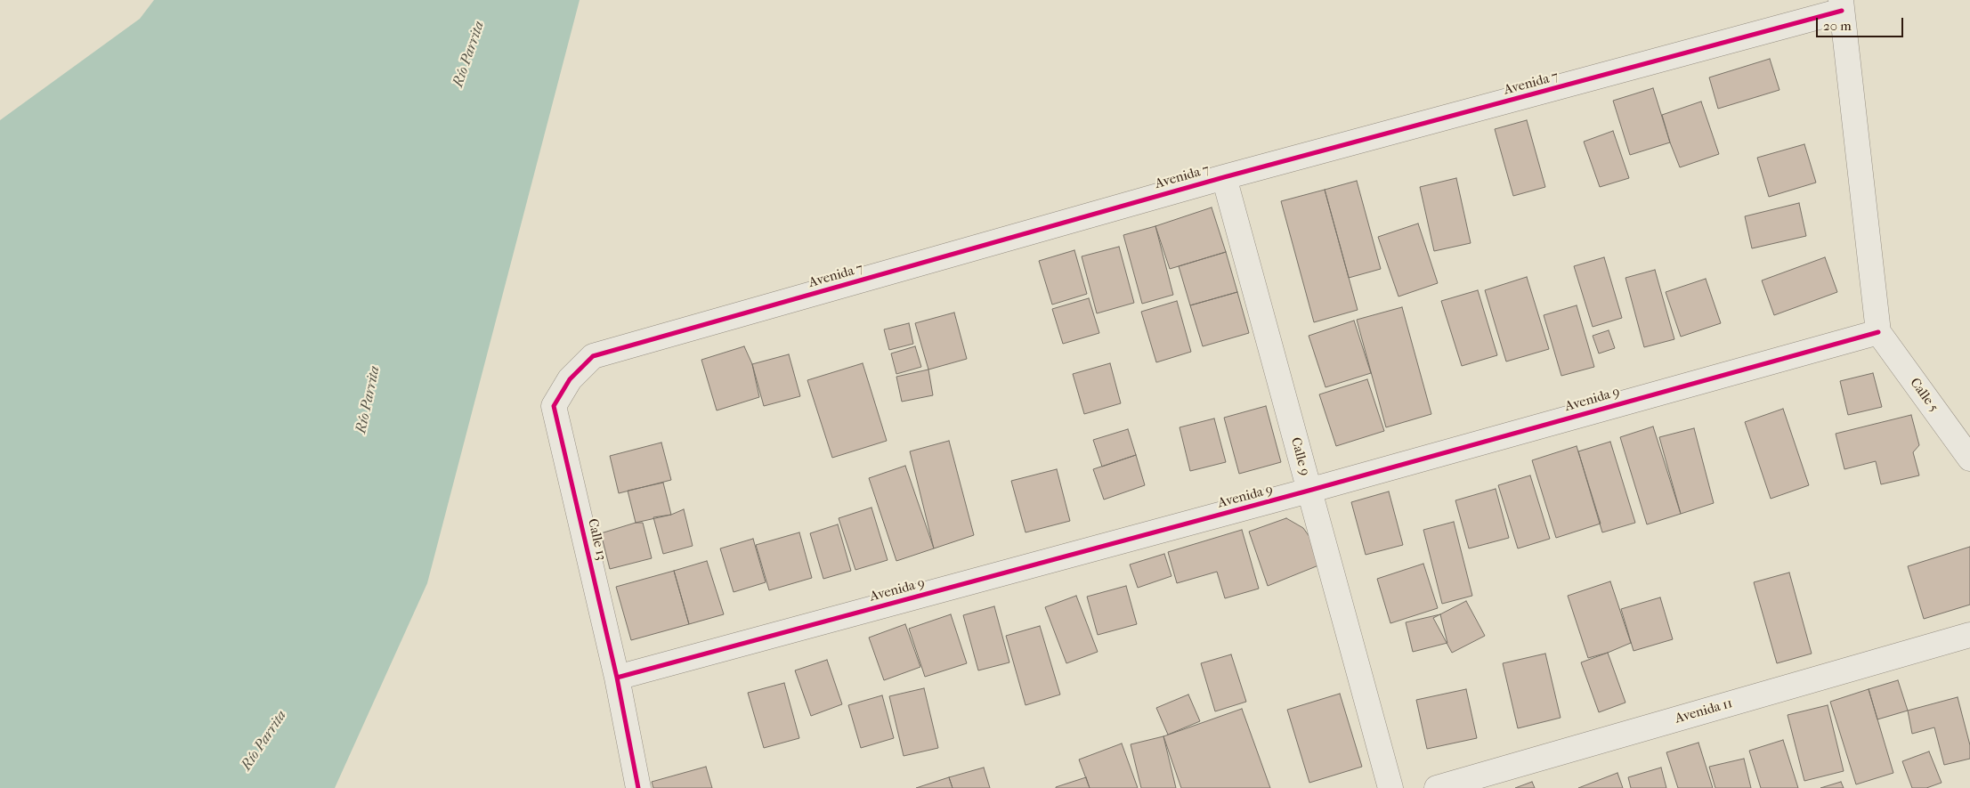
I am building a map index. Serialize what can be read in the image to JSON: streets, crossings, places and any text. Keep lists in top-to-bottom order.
{
  "streets": {
    "street": [
      "Avenida 7",
      "Calle 5",
      "Avenida 9",
      "Calle 9",
      "Calle 13",
      "Avenida 11"
    ]
  },
  "crossings": [
    ["Avenida 7", "Calle 9"],
    ["Avenida 7", "Calle 13"],
    ["Calle 5", "Avenida 9"],
    ["Avenida 9", "Calle 9"],
    ["Avenida 9", "Calle 13"]
  ],
  "water": ["Río Parrita"],
  "scale_bar": "20 m"
}
